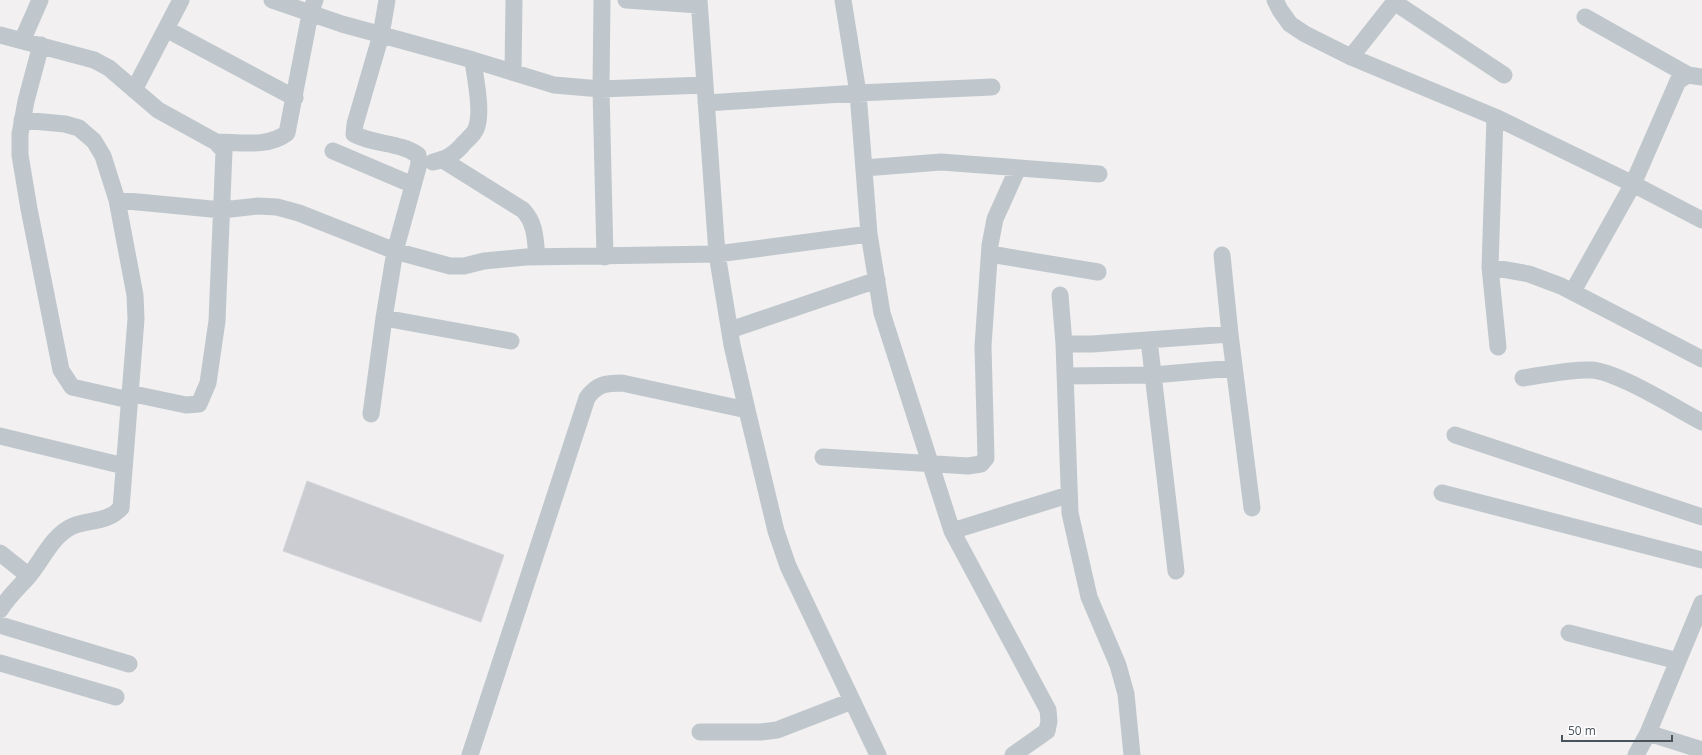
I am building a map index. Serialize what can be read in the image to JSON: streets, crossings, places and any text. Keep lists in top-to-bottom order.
{
  "scale_bar": "50 m"
}
